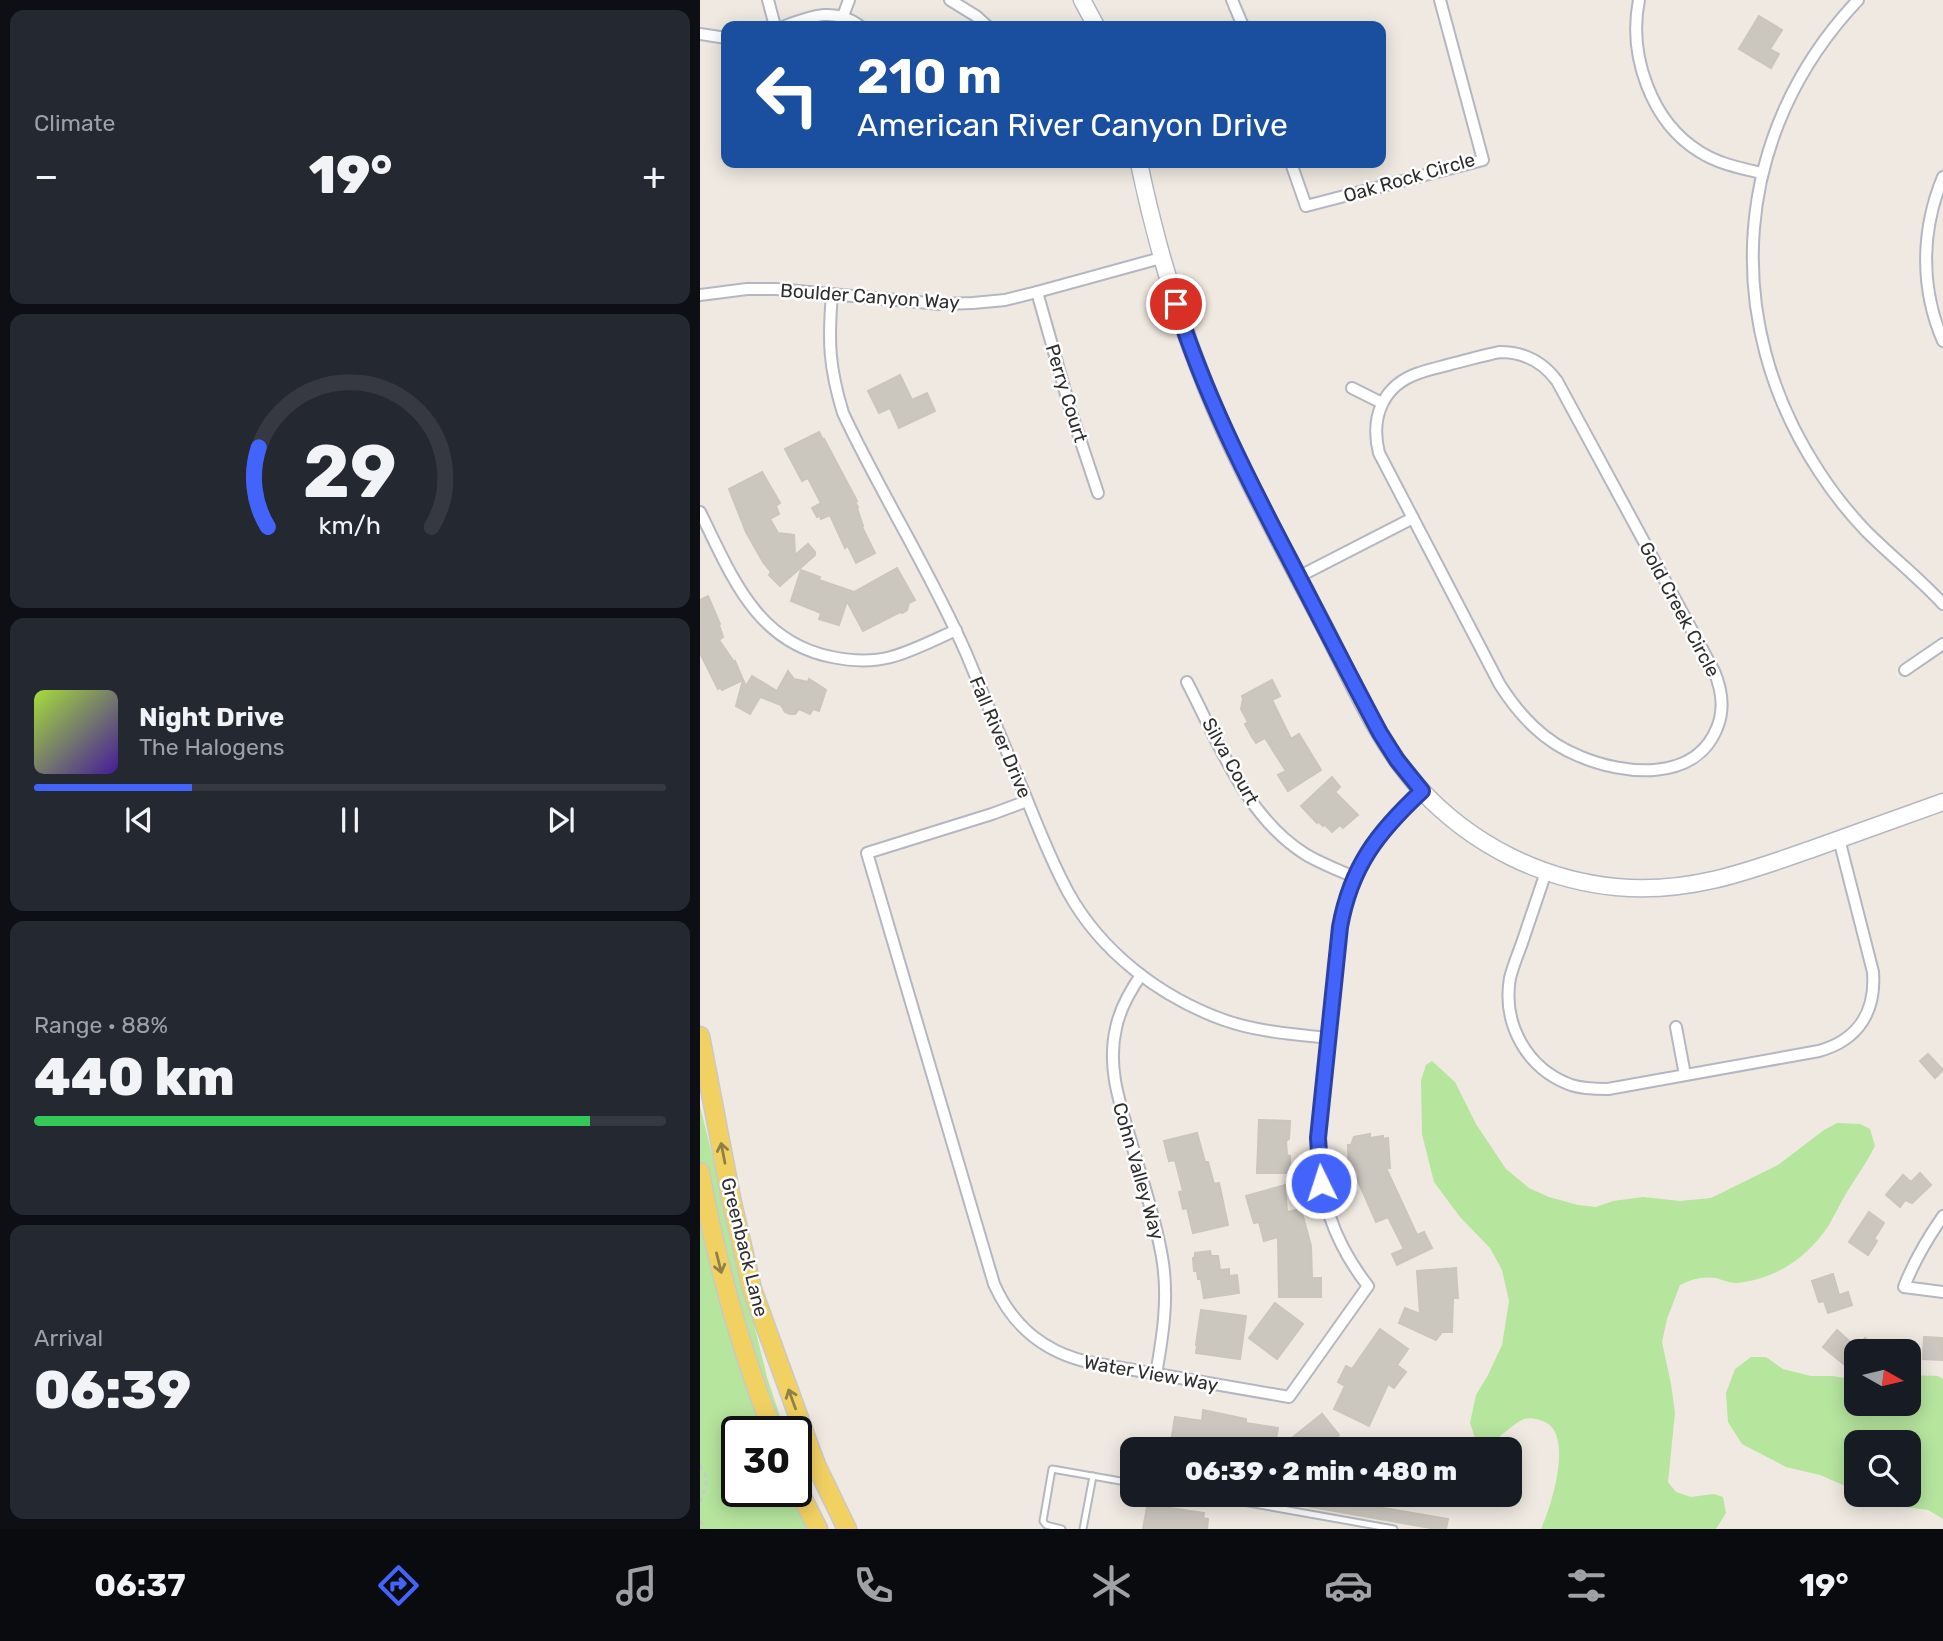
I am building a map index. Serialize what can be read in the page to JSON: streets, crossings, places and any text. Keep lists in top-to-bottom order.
{
  "streets": {
    "main road": ["Greenback Lane"],
    "street": [
      "Oak Rock Circle",
      "Boulder Canyon Way",
      "Perry Court",
      "Gold Creek Circle",
      "Fall River Drive",
      "Silva Court",
      "Cohn Valley Way",
      "Water View Way"
    ]
  },
  "crossings": [
    ["Boulder Canyon Way", "Perry Court"],
    ["Boulder Canyon Way", "Fall River Drive"],
    ["Fall River Drive", "Cohn Valley Way"],
    ["Fall River Drive", "Water View Way"],
    ["Silva Court", "Water View Way"],
    ["Cohn Valley Way", "Water View Way"]
  ],
  "north": "right",
  "page": {
    "tile": [
      "Climate",
      ["Range · 88%", "440 km"],
      ["Arrival", "06:39"]
    ],
    "turn": ["210 m", "American River Canyon Drive"],
    "heat": ["−", "19°", "+"],
    "song": ["Night Drive", "The Halogens"],
    "limit": "30",
    "trip": "06:39 · 2 min · 480 m",
    "tabs": ["06:37", "19°"],
    "gauge": ["29", "km/h"]
  }
}
